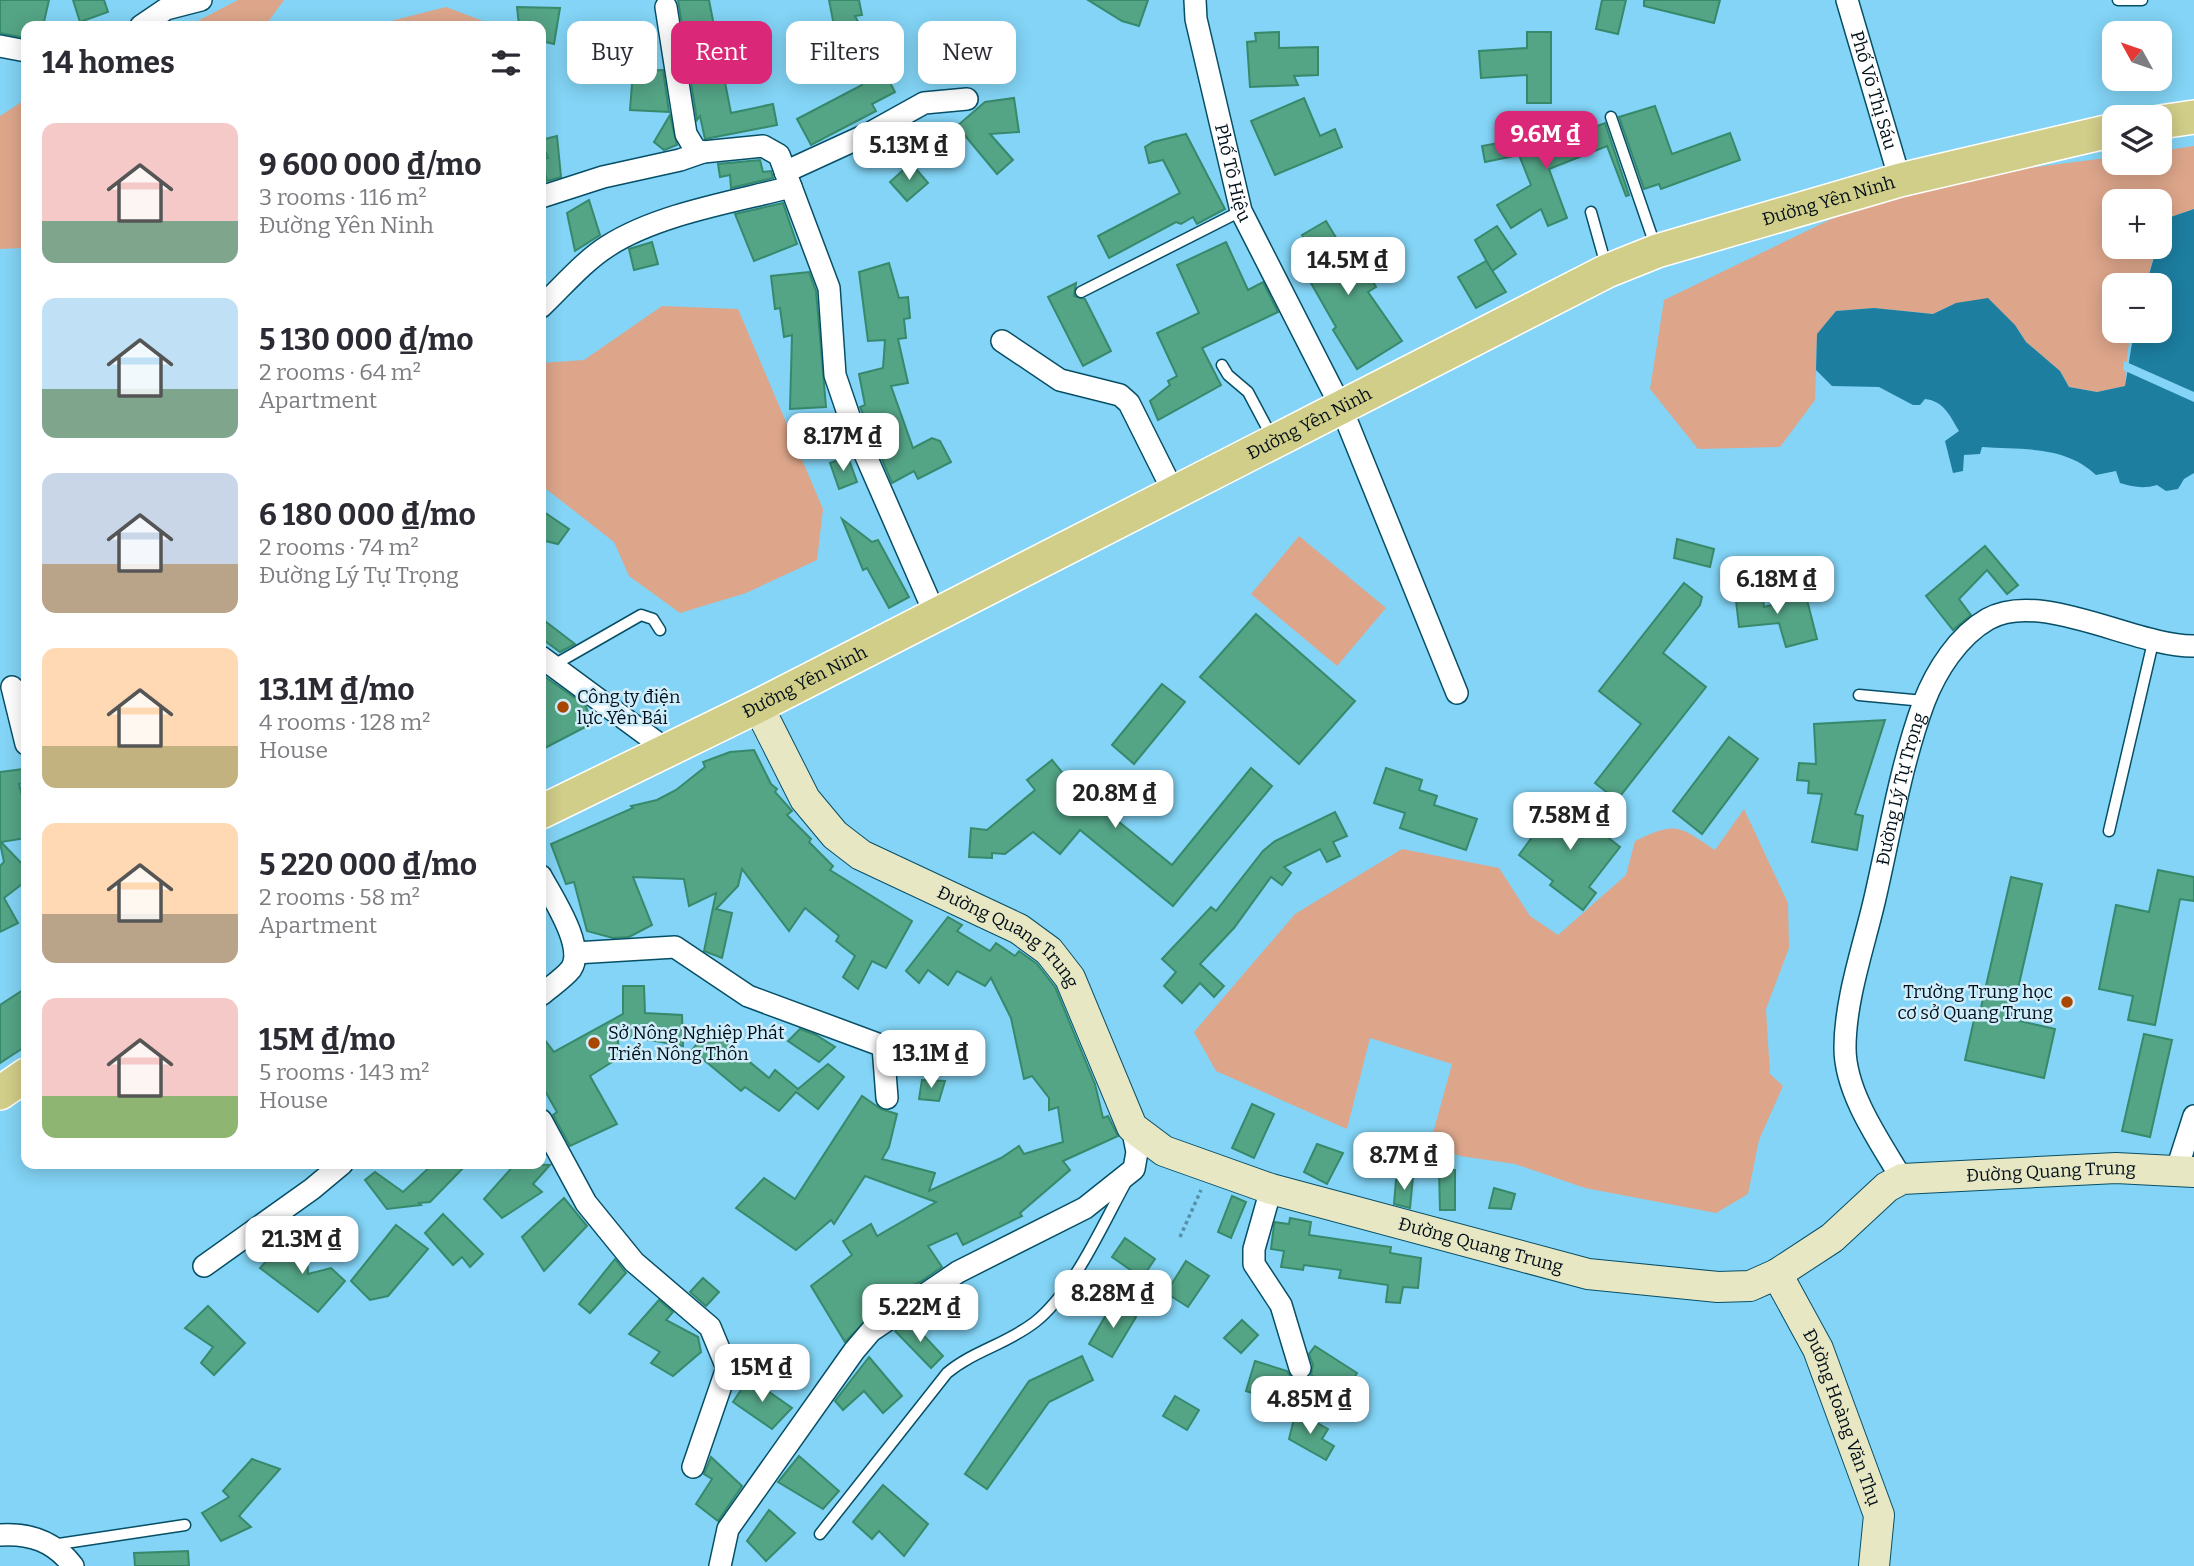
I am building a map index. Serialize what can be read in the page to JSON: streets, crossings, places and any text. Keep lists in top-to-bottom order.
{
  "streets": {
    "main road": ["Đường Yên Ninh"],
    "street": [
      "Phố Võ Thị Sáu",
      "Phố Tô Hiệu",
      "Đường Lý Tự Trọng",
      "Đường Quang Trung",
      "Đường Hoàng Văn Thụ"
    ]
  },
  "crossings": [
    ["Phố Võ Thị Sáu", "Đường Yên Ninh"],
    ["Phố Tô Hiệu", "Đường Yên Ninh"],
    ["Đường Yên Ninh", "Đường Quang Trung"],
    ["Đường Lý Tự Trọng", "Đường Quang Trung"],
    ["Đường Quang Trung", "Đường Hoàng Văn Thụ"]
  ],
  "places": ["Công ty điện lực Yên Bái", "Trường Trung học cơ sở Quang Trung", "Sở Nông Nghiệp Phát Triển Nông Thôn"],
  "north": "top left",
  "page": {
    "map_buttons": ["+", "−"],
    "chip": [
      "Buy",
      "Rent",
      "Filters",
      "New"
    ],
    "heading": "14 homes",
    "list": [
      {
        "name": "9 600 000 ₫/mo",
        "note": "3 rooms · 116 m² · Đường Yên Ninh"
      },
      {
        "name": "5 130 000 ₫/mo",
        "note": "2 rooms · 64 m² · Apartment"
      },
      {
        "name": "6 180 000 ₫/mo",
        "note": "2 rooms · 74 m² · Đường Lý Tự Trọng"
      },
      {
        "name": "13.1M ₫/mo",
        "note": "4 rooms · 128 m² · House"
      },
      {
        "name": "5 220 000 ₫/mo",
        "note": "2 rooms · 58 m² · Apartment"
      },
      {
        "name": "15M ₫/mo",
        "note": "5 rooms · 143 m² · House"
      }
    ],
    "price": [
      "9.6M ₫",
      "5.13M ₫",
      "14.5M ₫",
      "8.17M ₫",
      "6.18M ₫",
      "20.8M ₫",
      "7.58M ₫",
      "13.1M ₫",
      "8.7M ₫",
      "21.3M ₫",
      "8.28M ₫",
      "5.22M ₫",
      "15M ₫",
      "4.85M ₫"
    ]
  }
}
